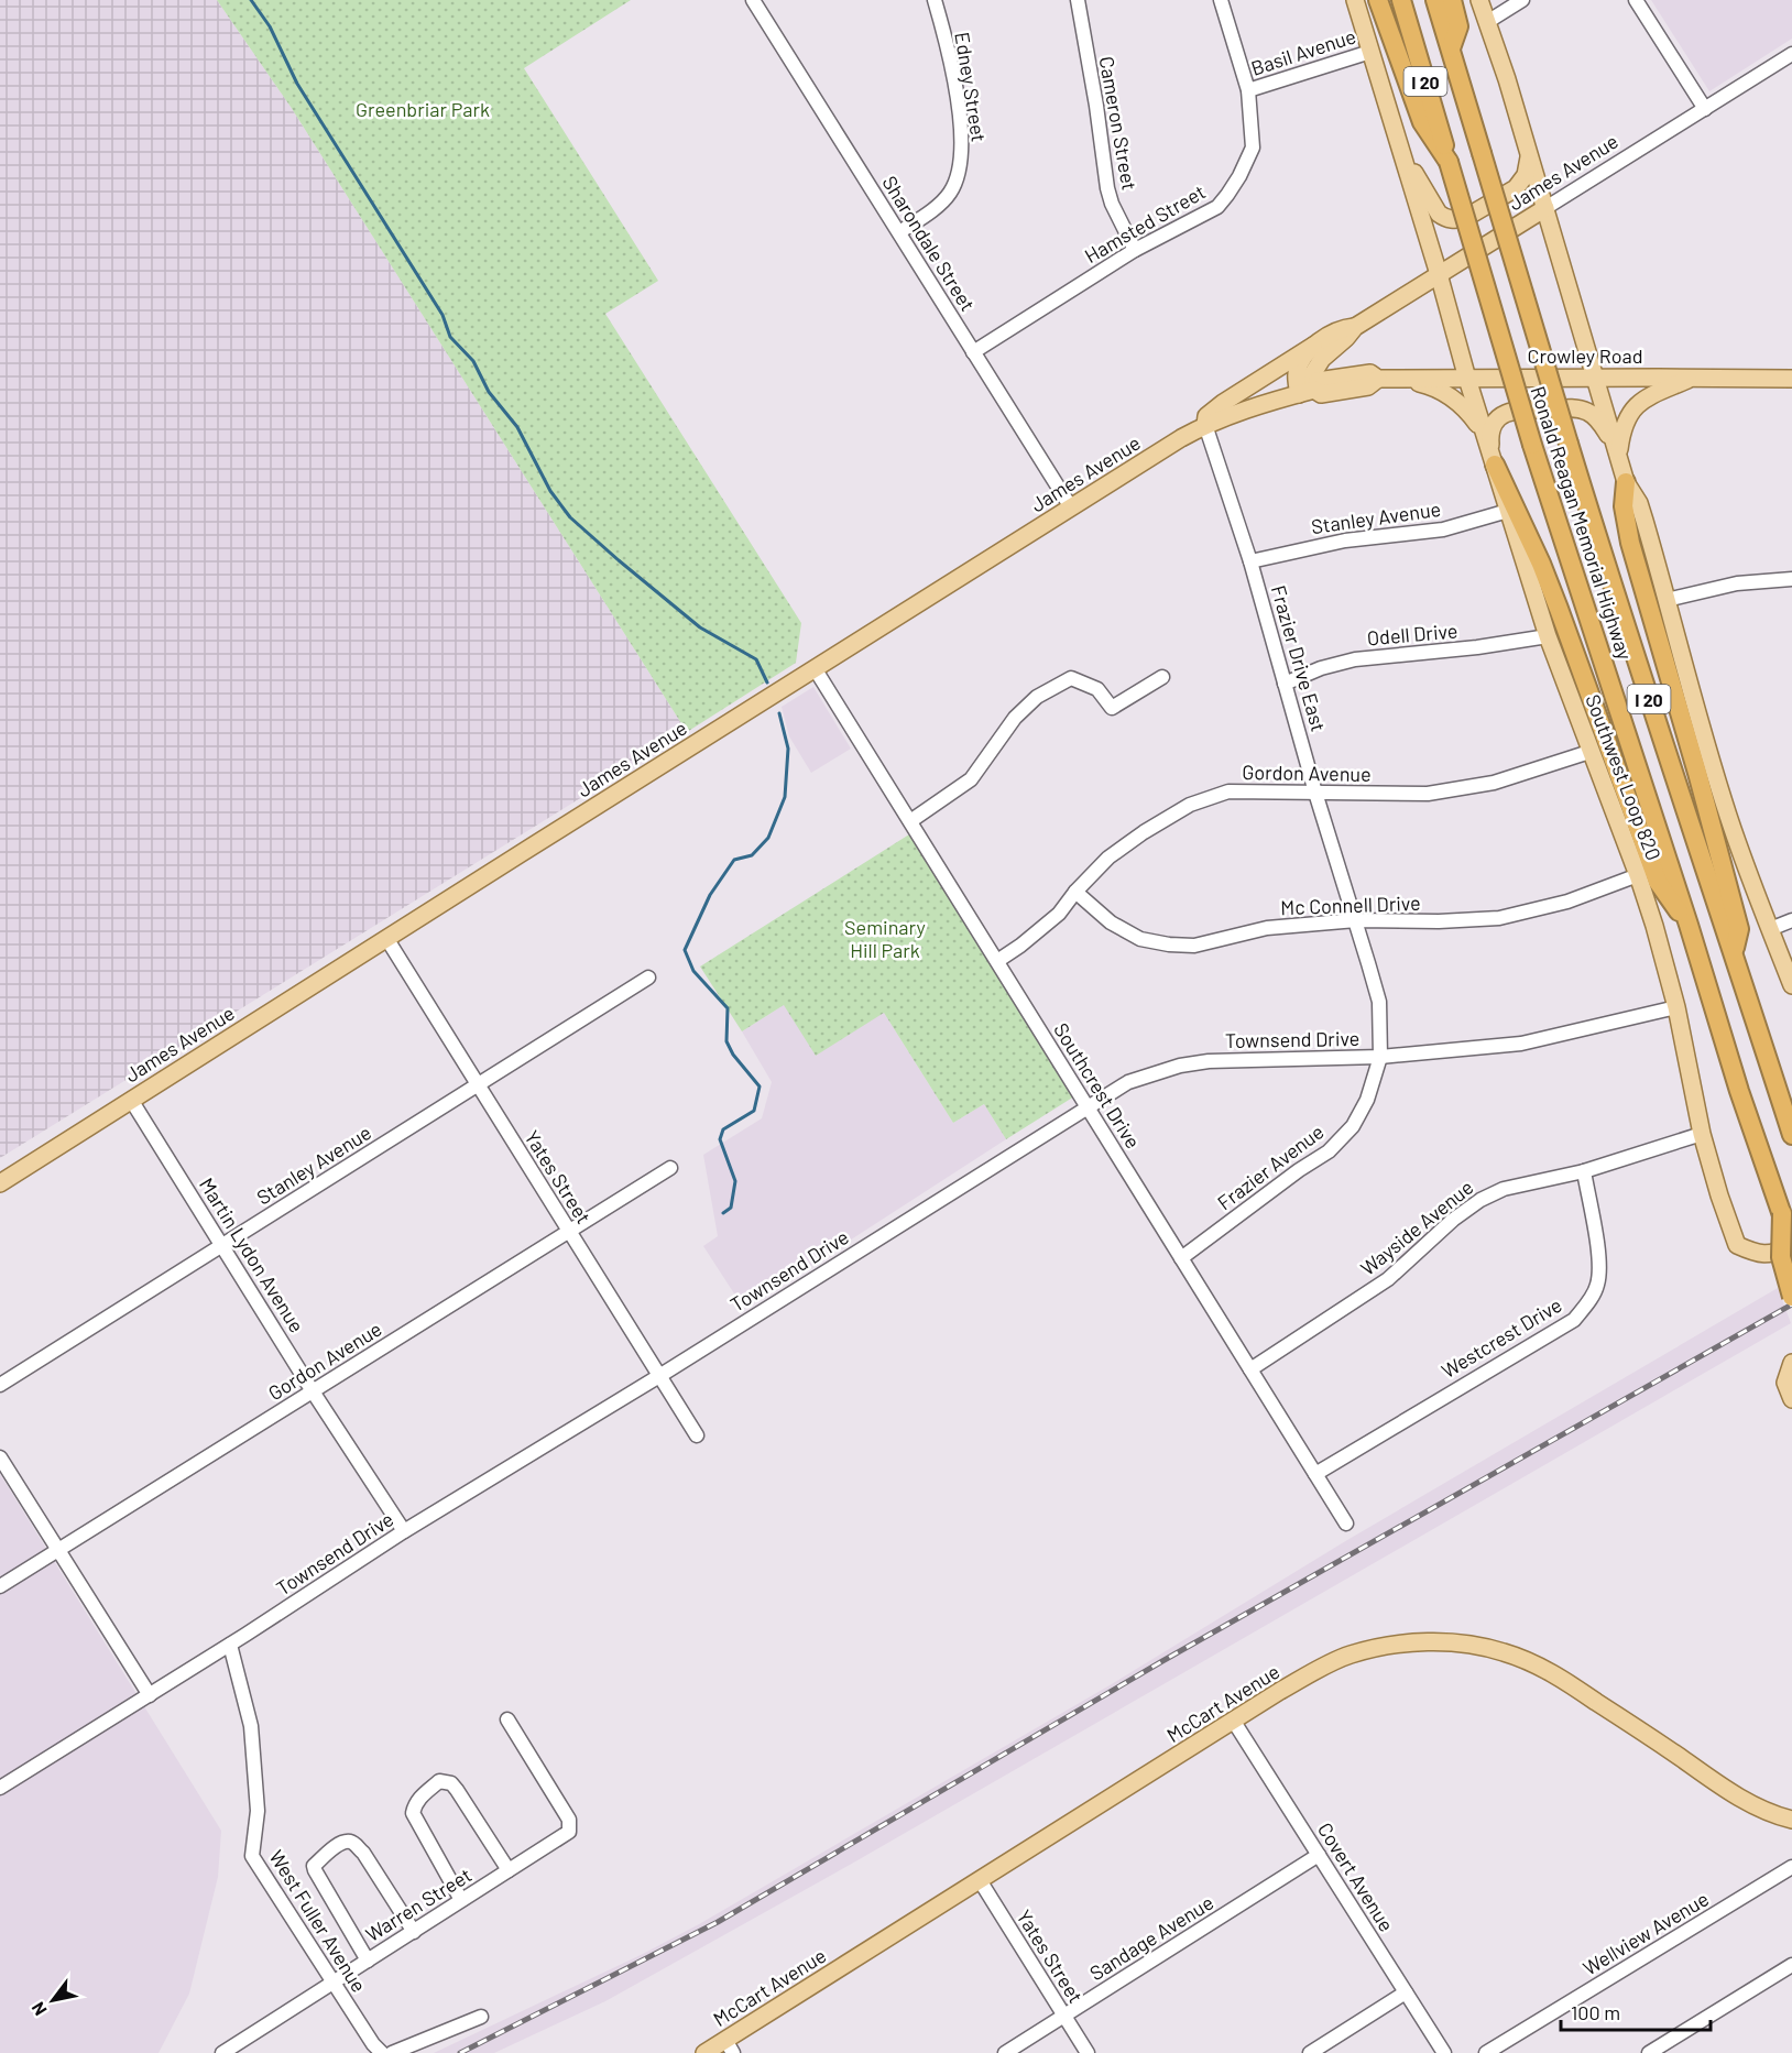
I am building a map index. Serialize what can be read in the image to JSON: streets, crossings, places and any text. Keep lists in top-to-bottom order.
{
  "streets": {
    "highway": ["I 20", "Ronald Reagan Memorial Highway"],
    "main road": [
      "James Avenue",
      "Crowley Road",
      "Southwest Loop 820",
      "McCart Avenue"
    ],
    "street": [
      "Basil Avenue",
      "Edney Street",
      "Cameron Street",
      "Hamsted Street",
      "Sharondale Street",
      "Stanley Avenue",
      "Odell Drive",
      "Frazier Drive East",
      "Gordon Avenue",
      "Mc Connell Drive",
      "Townsend Drive",
      "Southcrest Drive",
      "Frazier Avenue",
      "Yates Street",
      "Wayside Avenue",
      "Martin Lydon Avenue",
      "Westcrest Drive",
      "Covert Avenue",
      "Warren Street",
      "West Fuller Avenue",
      "Wellview Avenue",
      "Sandage Avenue"
    ]
  },
  "crossings": [
    ["Basil Avenue", "Hamsted Street"],
    ["Edney Street", "Sharondale Street"],
    ["Cameron Street", "Hamsted Street"],
    ["James Avenue", "Sharondale Street"],
    ["James Avenue", "Crowley Road"],
    ["James Avenue", "Frazier Drive East"],
    ["James Avenue", "Southwest Loop 820"],
    ["James Avenue", "Southcrest Drive"],
    ["James Avenue", "Yates Street"],
    ["James Avenue", "Martin Lydon Avenue"],
    ["Hamsted Street", "Sharondale Street"],
    ["Crowley Road", "Southwest Loop 820"],
    ["Stanley Avenue", "Frazier Drive East"],
    ["Stanley Avenue", "Southwest Loop 820"],
    ["Stanley Avenue", "Yates Street"],
    ["Stanley Avenue", "Martin Lydon Avenue"],
    ["Ronald Reagan Memorial Highway", "Southwest Loop 820"],
    ["Odell Drive", "Frazier Drive East"],
    ["Odell Drive", "Southwest Loop 820"],
    ["Frazier Drive East", "Gordon Avenue"],
    ["Frazier Drive East", "Mc Connell Drive"],
    ["Frazier Drive East", "Townsend Drive"],
    ["Frazier Drive East", "Frazier Avenue"],
    ["Gordon Avenue", "Southwest Loop 820"],
    ["Gordon Avenue", "Mc Connell Drive"],
    ["Gordon Avenue", "Southcrest Drive"],
    ["Gordon Avenue", "Yates Street"],
    ["Gordon Avenue", "Martin Lydon Avenue"],
    ["Southwest Loop 820", "Mc Connell Drive"],
    ["Southwest Loop 820", "Townsend Drive"],
    ["Southwest Loop 820", "Wayside Avenue"],
    ["Townsend Drive", "Southcrest Drive"],
    ["Townsend Drive", "Frazier Avenue"],
    ["Townsend Drive", "Yates Street"],
    ["Townsend Drive", "Martin Lydon Avenue"],
    ["Townsend Drive", "West Fuller Avenue"],
    ["Southcrest Drive", "Frazier Avenue"],
    ["Southcrest Drive", "Wayside Avenue"],
    ["Southcrest Drive", "Westcrest Drive"],
    ["Yates Street", "McCart Avenue"],
    ["Yates Street", "Sandage Avenue"],
    ["Wayside Avenue", "Westcrest Drive"],
    ["McCart Avenue", "Covert Avenue"],
    ["Covert Avenue", "Sandage Avenue"],
    ["Warren Street", "West Fuller Avenue"]
  ],
  "parks": ["Greenbriar Park", "Seminary Hill Park"],
  "scale_bar": "100 m",
  "north": "bottom left"
}
